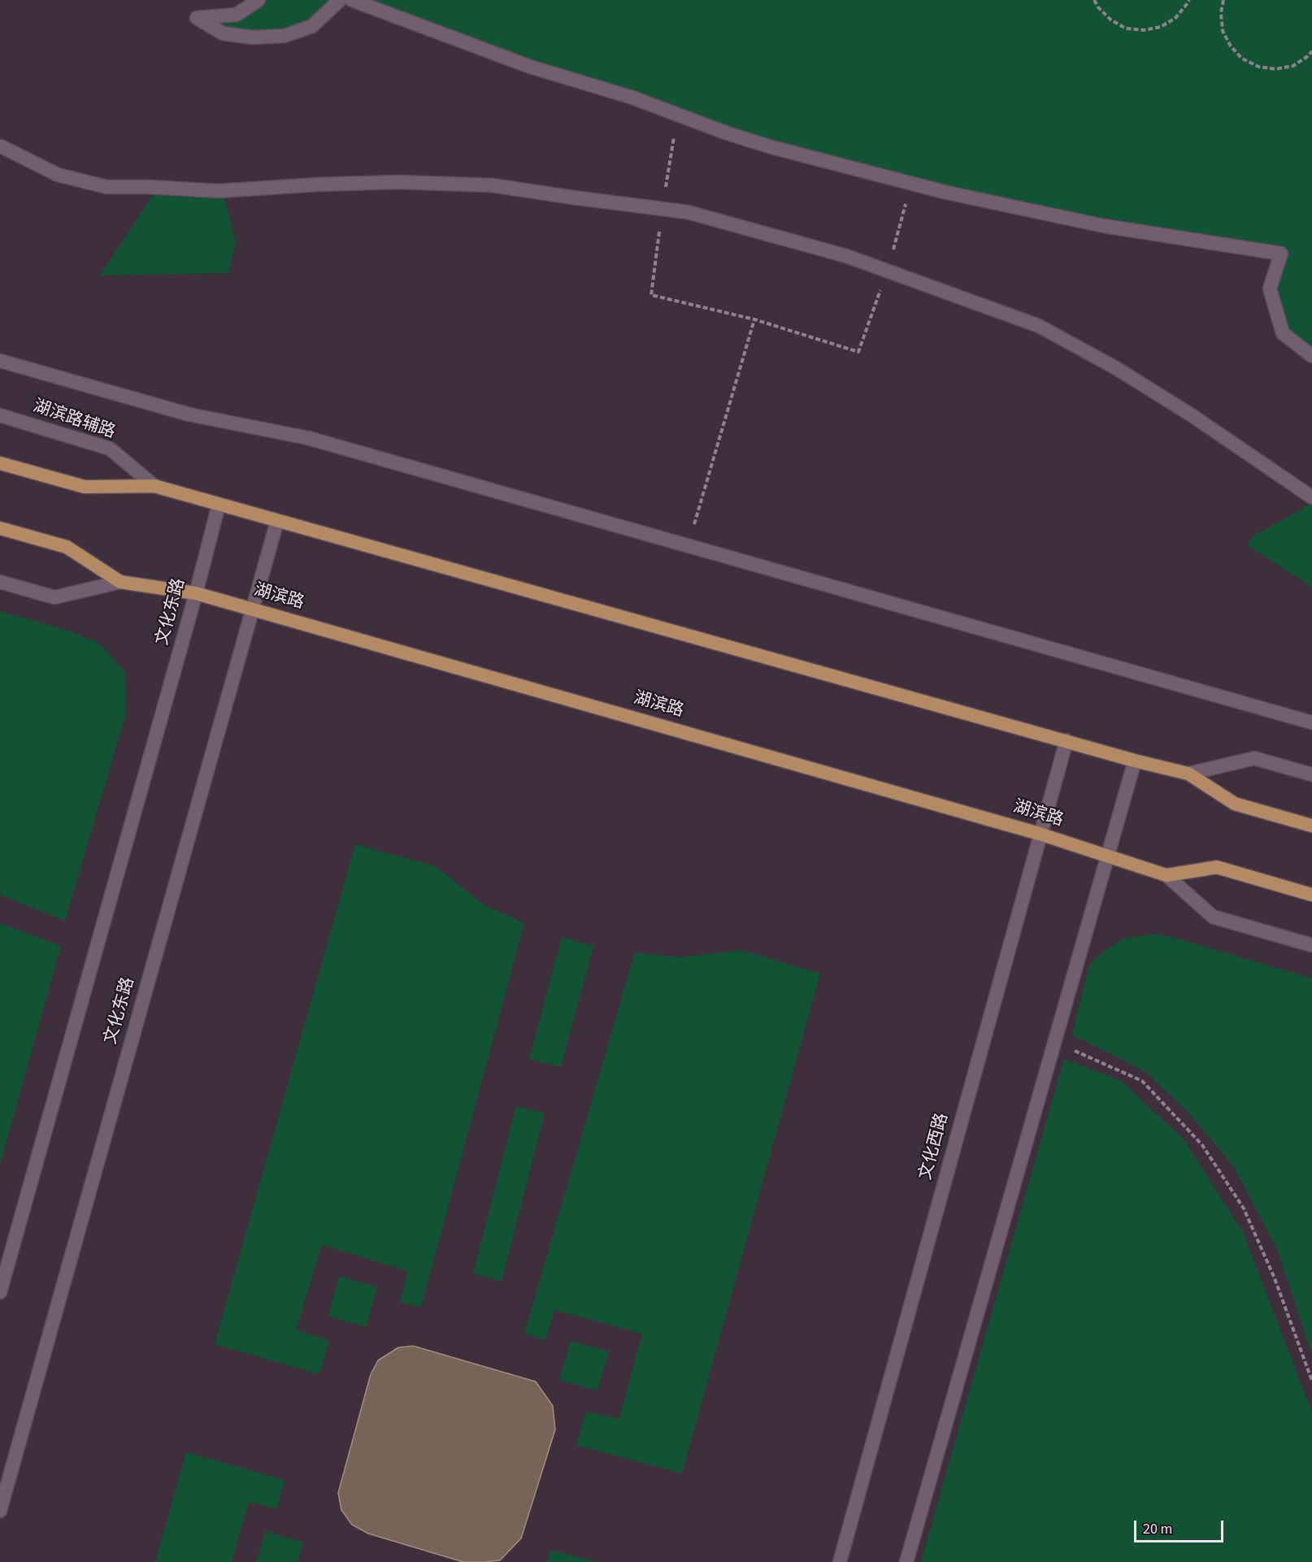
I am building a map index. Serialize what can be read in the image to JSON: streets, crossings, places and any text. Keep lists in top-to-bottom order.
{
  "streets": {
    "main road": ["湖滨路"],
    "street": ["湖滨路辅路", "文化东路", "文化西路"]
  },
  "crossings": [
    ["湖滨路", "文化东路"],
    ["湖滨路", "文化西路"]
  ],
  "scale_bar": "20 m"
}
